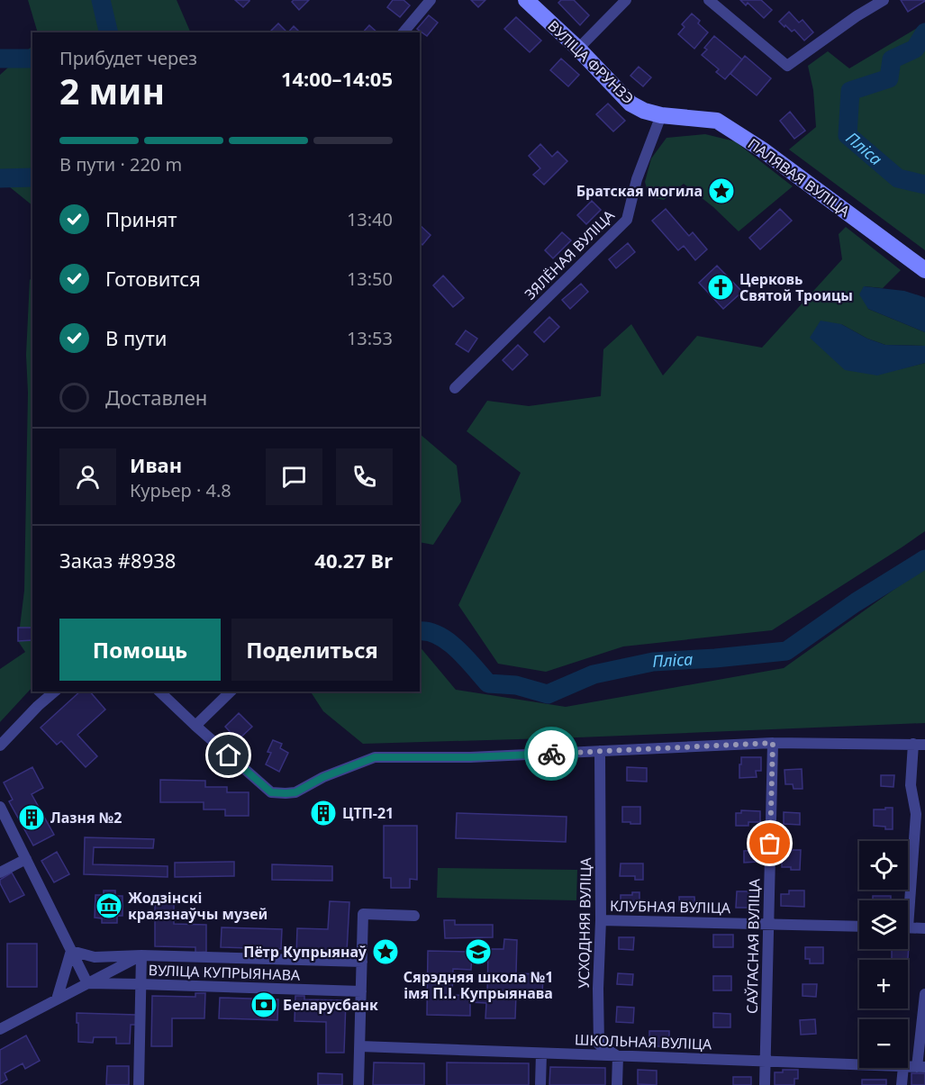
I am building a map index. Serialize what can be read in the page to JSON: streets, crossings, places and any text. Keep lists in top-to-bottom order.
{
  "streets": {
    "street": [
      "ВУЛІЦА ФРУНЗЭ",
      "ПАЛЯВАЯ ВУЛІЦА",
      "ЗЯЛЁНАЯ ВУЛІЦА",
      "КЛУБНАЯ ВУЛІЦА",
      "УСХОДНЯЯ ВУЛІЦА",
      "САЎГАСНАЯ ВУЛІЦА",
      "ВУЛІЦА КУПРЫЯНАВА",
      "ШКОЛЬНАЯ ВУЛІЦА"
    ]
  },
  "crossings": [
    ["ВУЛІЦА ФРУНЗЭ", "ПАЛЯВАЯ ВУЛІЦА"],
    ["ВУЛІЦА ФРУНЗЭ", "ЗЯЛЁНАЯ ВУЛІЦА"],
    ["ПАЛЯВАЯ ВУЛІЦА", "ЗЯЛЁНАЯ ВУЛІЦА"],
    ["КЛУБНАЯ ВУЛІЦА", "УСХОДНЯЯ ВУЛІЦА"],
    ["КЛУБНАЯ ВУЛІЦА", "САЎГАСНАЯ ВУЛІЦА"],
    ["УСХОДНЯЯ ВУЛІЦА", "ШКОЛЬНАЯ ВУЛІЦА"],
    ["САЎГАСНАЯ ВУЛІЦА", "ШКОЛЬНАЯ ВУЛІЦА"]
  ],
  "water": ["Пліса"],
  "places": {
    "place": ["Братская могила", "Пётр Купрыянаў"],
    "church": ["Церковь Святой Троицы"],
    "building": ["ЦТП-21", "Лазня №2"],
    "museum": ["Жодзінскі краязнаўчы музей"],
    "school or university": ["Сярэдняя школа №1 імя П.І. Купрыянава"],
    "bank": ["Беларусбанк"]
  },
  "page": {
    "heading": ["2 мин", "Прибудет через", "14:00–14:05"],
    "panel": [
      "Иван",
      "Курьер · 4.8",
      "Заказ #8938",
      "40.27 Br"
    ],
    "bar": "В пути · 220 m",
    "list": [
      ["Принят", "13:40"],
      ["Готовится", "13:50"],
      ["В пути", "13:53"],
      "Доставлен"
    ],
    "buttons": ["Помощь", "Поделиться"],
    "map_buttons": ["+", "−"]
  }
}
